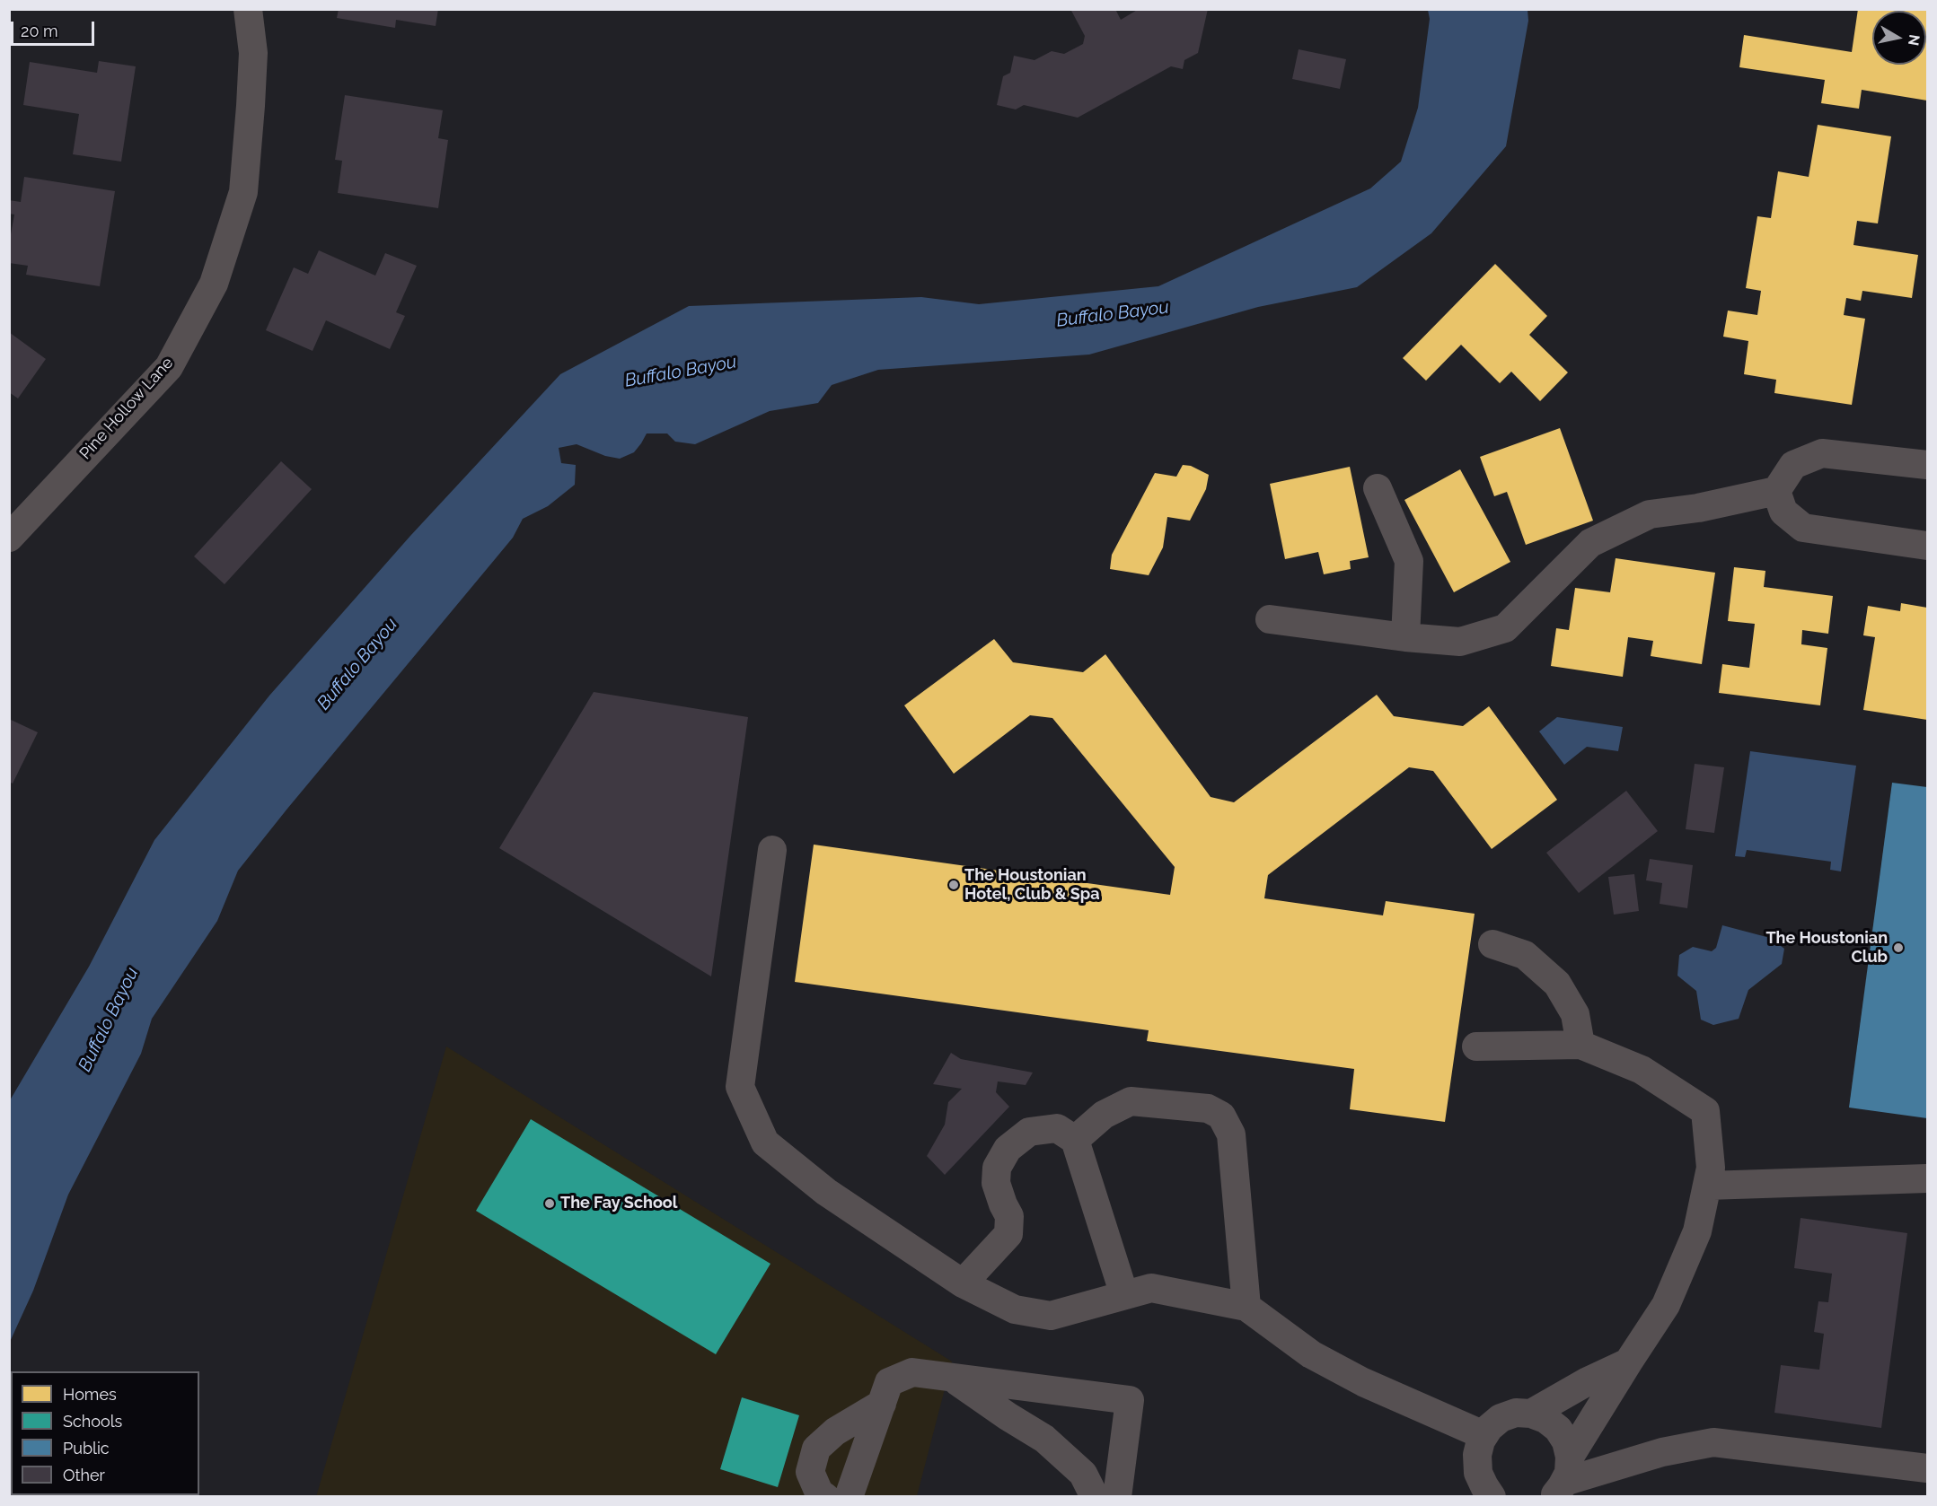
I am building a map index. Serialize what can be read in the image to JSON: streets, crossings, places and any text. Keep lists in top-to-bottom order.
{
  "streets": {
    "street": ["Pine Hollow Lane"]
  },
  "water": ["Buffalo Bayou"],
  "places": ["The Houstonian Hotel, Club & Spa", "The Houstonian Club", "The Fay School"],
  "legend": [
    "Homes",
    "Schools",
    "Public",
    "Other"
  ],
  "scale_bar": "20 m",
  "north": "right"
}
